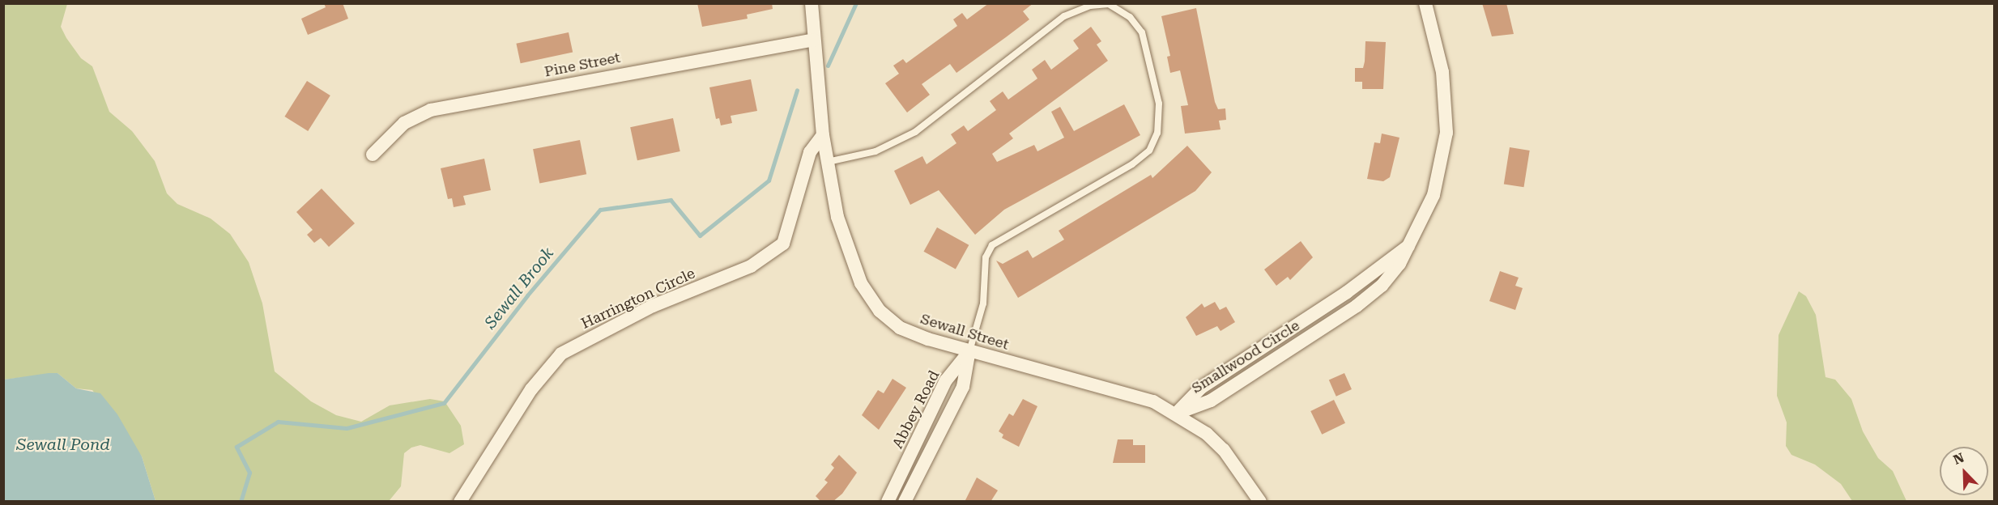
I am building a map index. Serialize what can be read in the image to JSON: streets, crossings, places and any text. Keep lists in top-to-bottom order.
{
  "streets": {
    "street": [
      "Pine Street",
      "Harrington Circle",
      "Sewall Street",
      "Smallwood Circle",
      "Abbey Road"
    ]
  },
  "crossings": [
    ["Pine Street", "Sewall Street"],
    ["Harrington Circle", "Sewall Street"],
    ["Sewall Street", "Smallwood Circle"],
    ["Sewall Street", "Abbey Road"]
  ],
  "water": ["Sewall Brook", "Sewall Pond"],
  "north": "top left"
}
